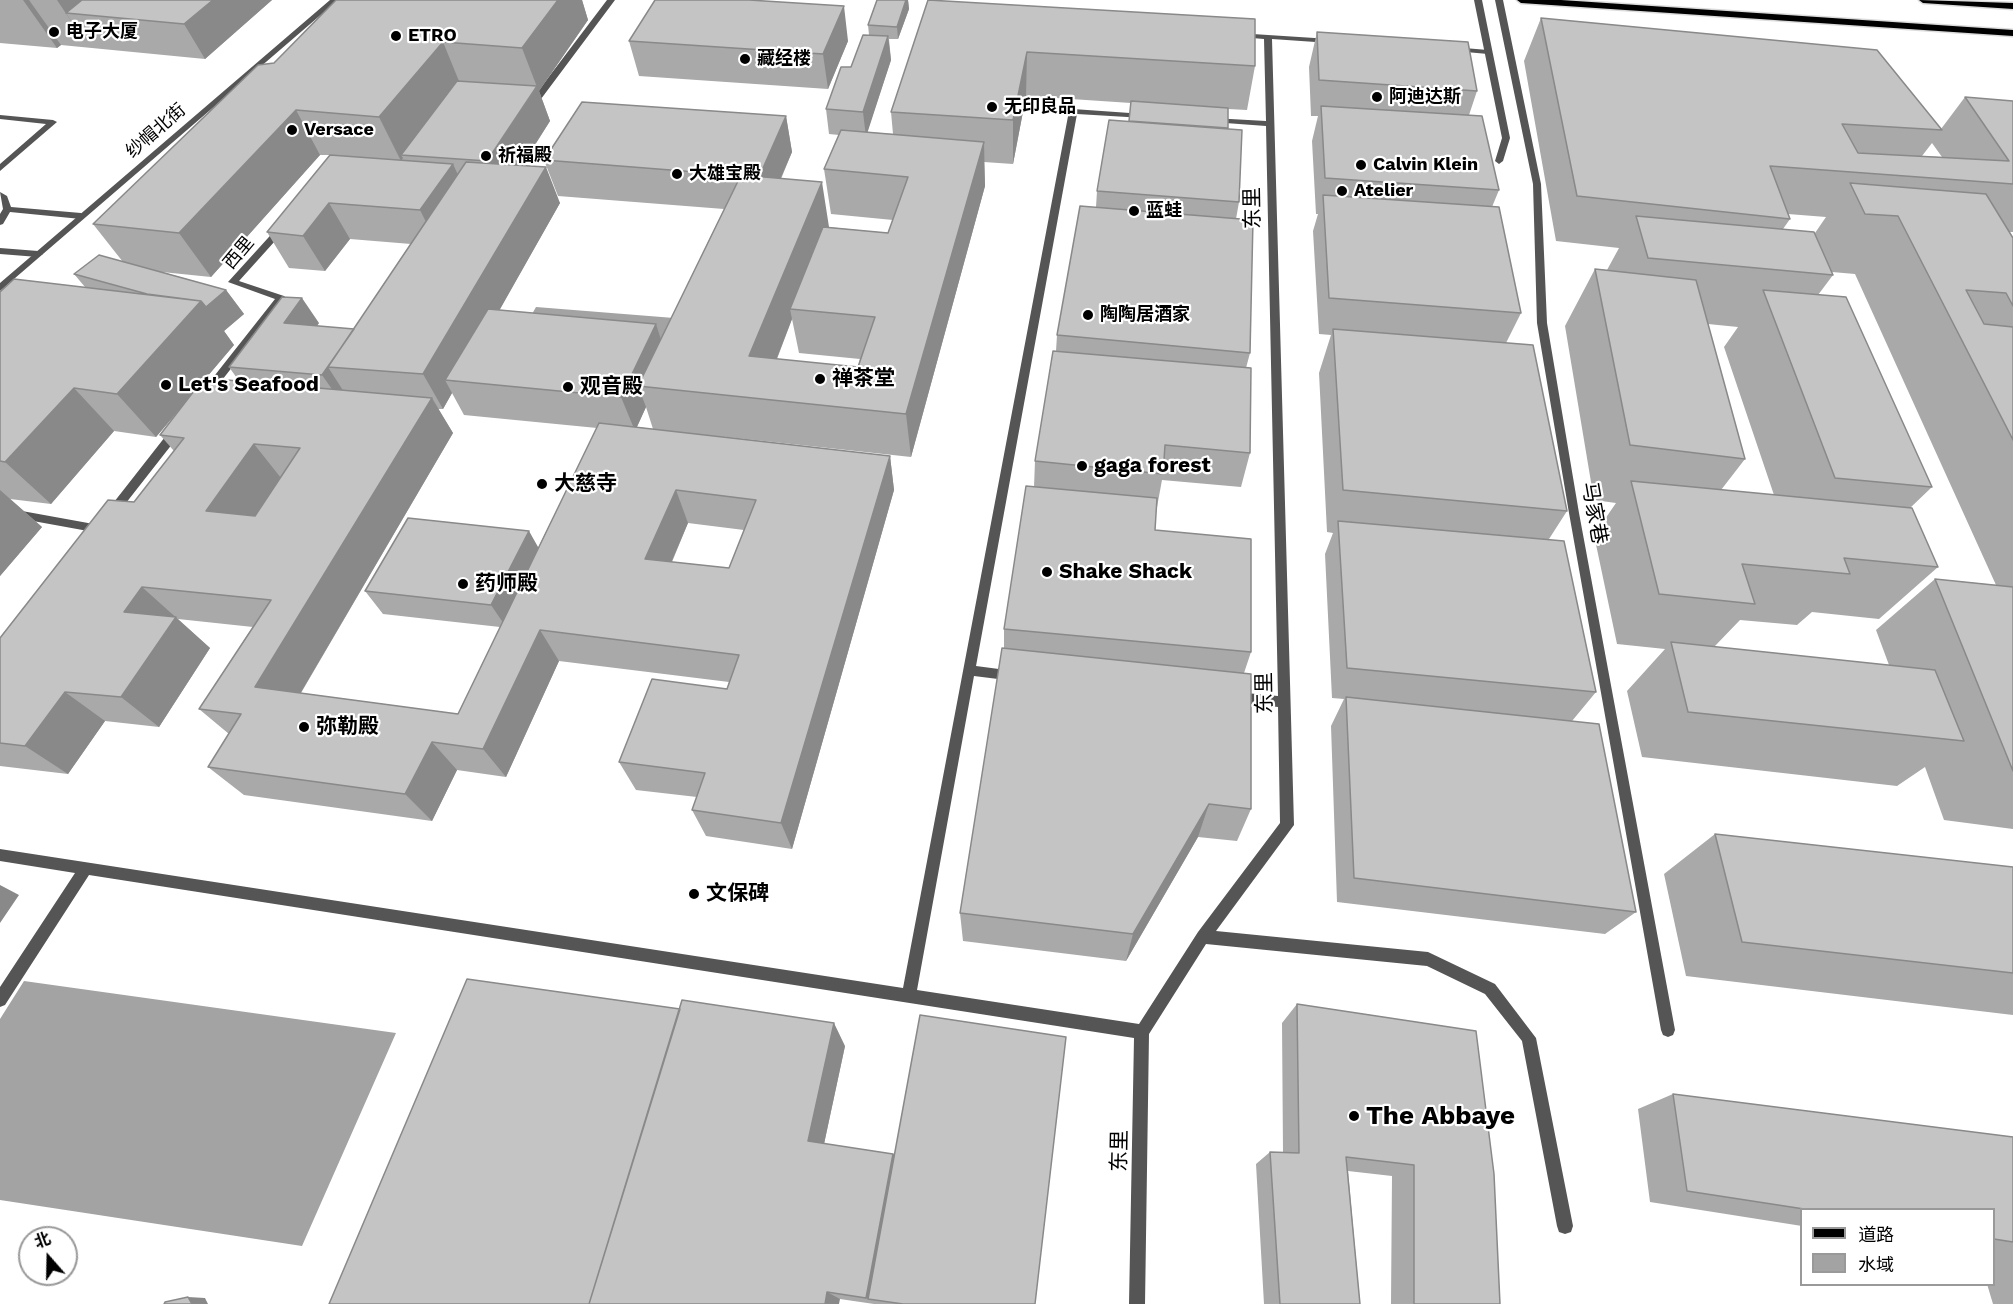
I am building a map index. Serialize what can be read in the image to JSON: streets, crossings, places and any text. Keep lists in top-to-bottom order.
{
  "streets": {
    "street": [
      "纱帽北街",
      "东里",
      "西里",
      "马家巷"
    ]
  },
  "places": [
    "电子大厦",
    "ETRO",
    "藏经楼",
    "阿迪达斯",
    "无印良品",
    "Versace",
    "祈福殿",
    "Calvin Klein",
    "大雄宝殿",
    "Atelier",
    "蓝蛙",
    "陶陶居酒家",
    "禅茶堂",
    "Let's Seafood",
    "观音殿",
    "gaga forest",
    "大慈寺",
    "Shake Shack",
    "药师殿",
    "弥勒殿",
    "文保碑",
    "The Abbaye"
  ],
  "legend": ["道路", "水域"],
  "north": "top"
}
